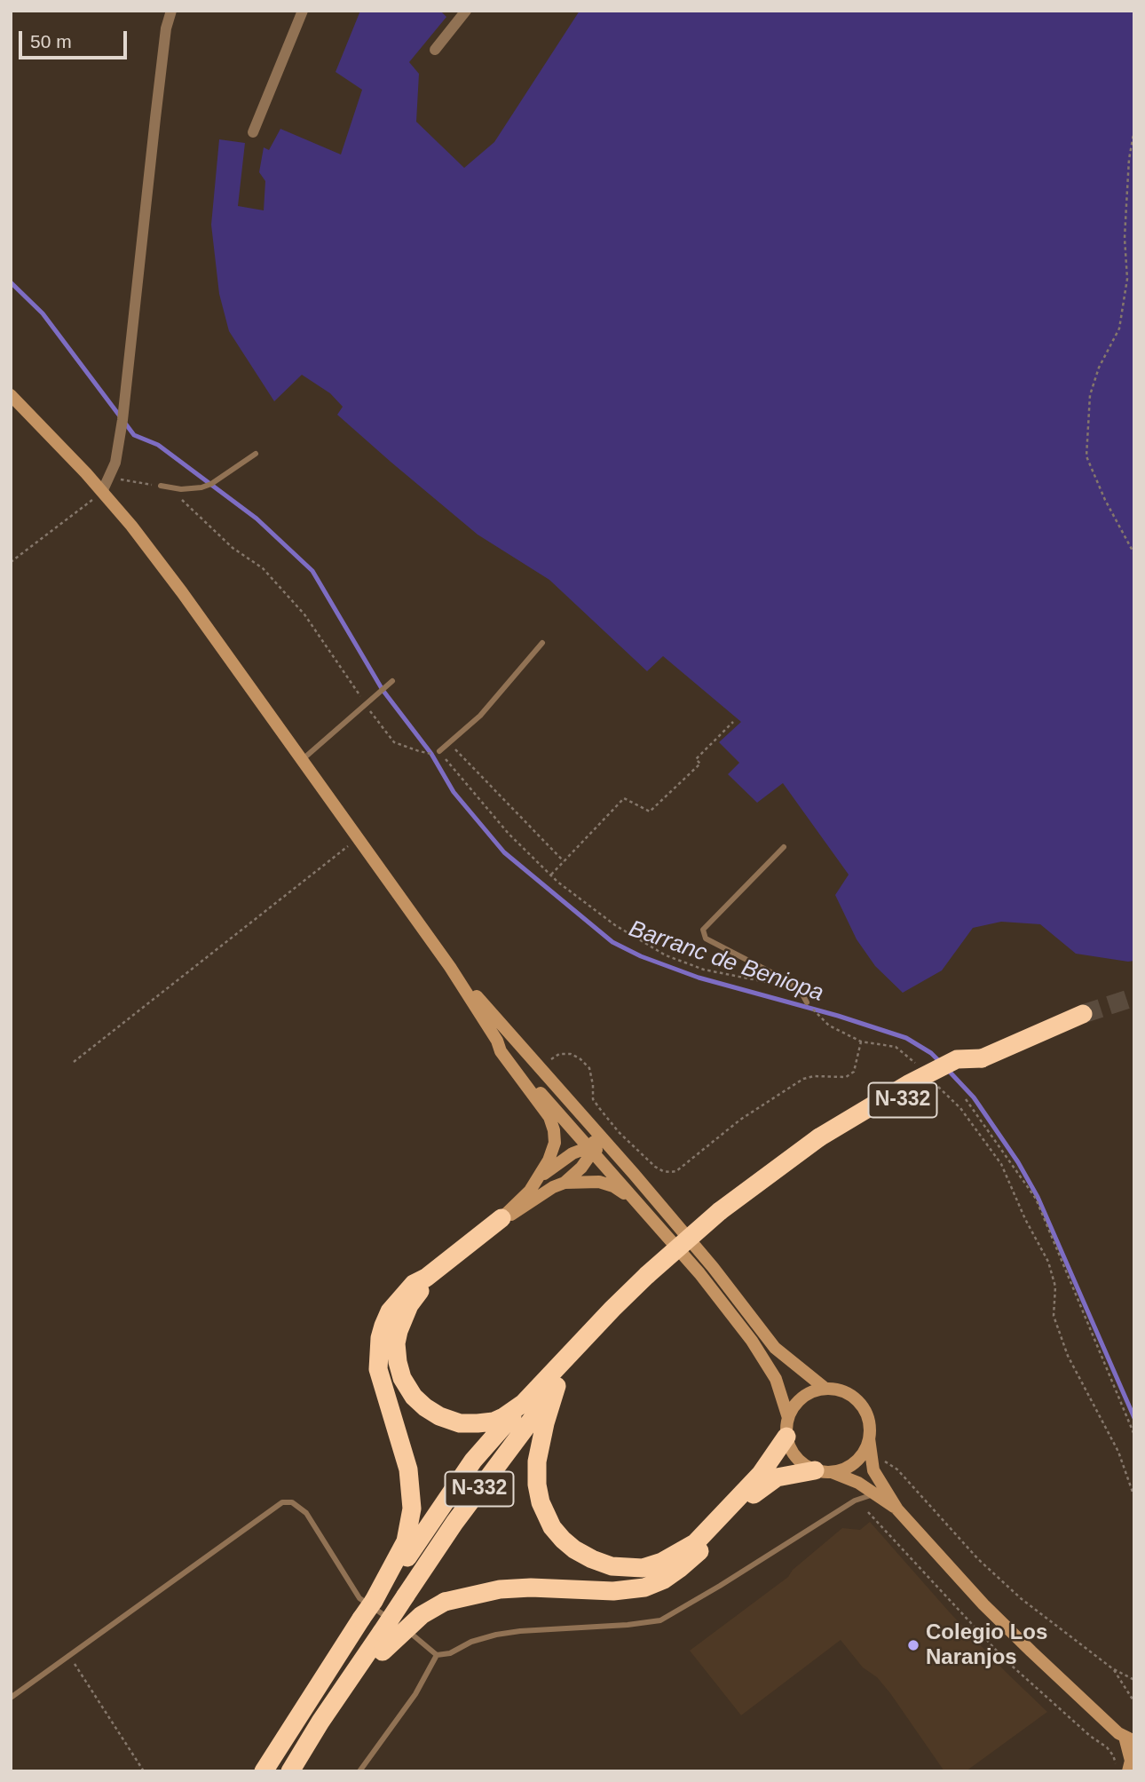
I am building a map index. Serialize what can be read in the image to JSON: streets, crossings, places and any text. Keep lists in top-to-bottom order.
{
  "streets": {
    "highway": ["N-332"]
  },
  "water": ["Barranc de Beniopa"],
  "places": ["Colegio Los Naranjos"],
  "scale_bar": "50 m"
}
